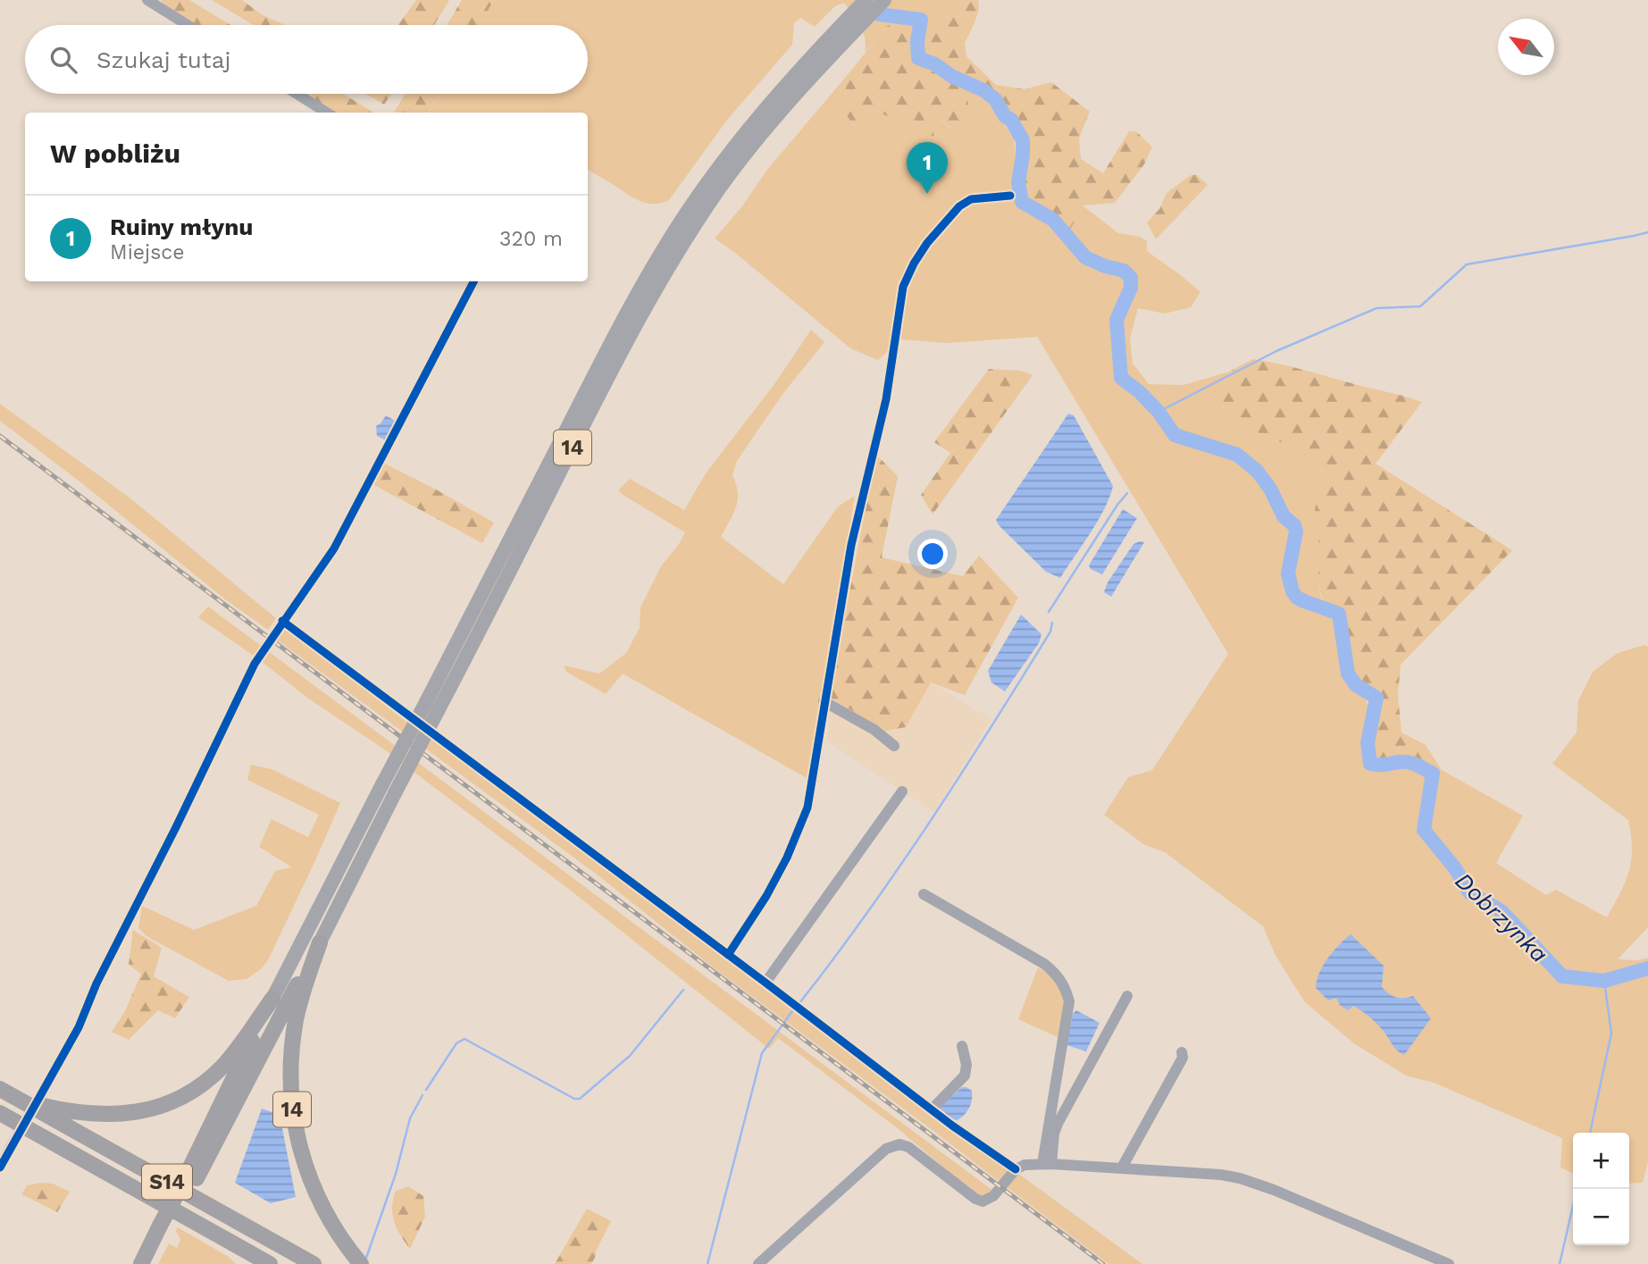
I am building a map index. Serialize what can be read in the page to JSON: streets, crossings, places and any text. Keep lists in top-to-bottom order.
{
  "streets": {
    "highway": ["14", "S14"]
  },
  "water": ["Dobrzynka"],
  "north": "top left",
  "page": {
    "search": "Szukaj tutaj",
    "heading": "W pobliżu",
    "pins": "1",
    "list": [
      {
        "mark": "1",
        "name": "Ruiny młynu",
        "note": "Miejsce",
        "value": "320 m"
      }
    ],
    "map_buttons": ["+", "−"]
  }
}
